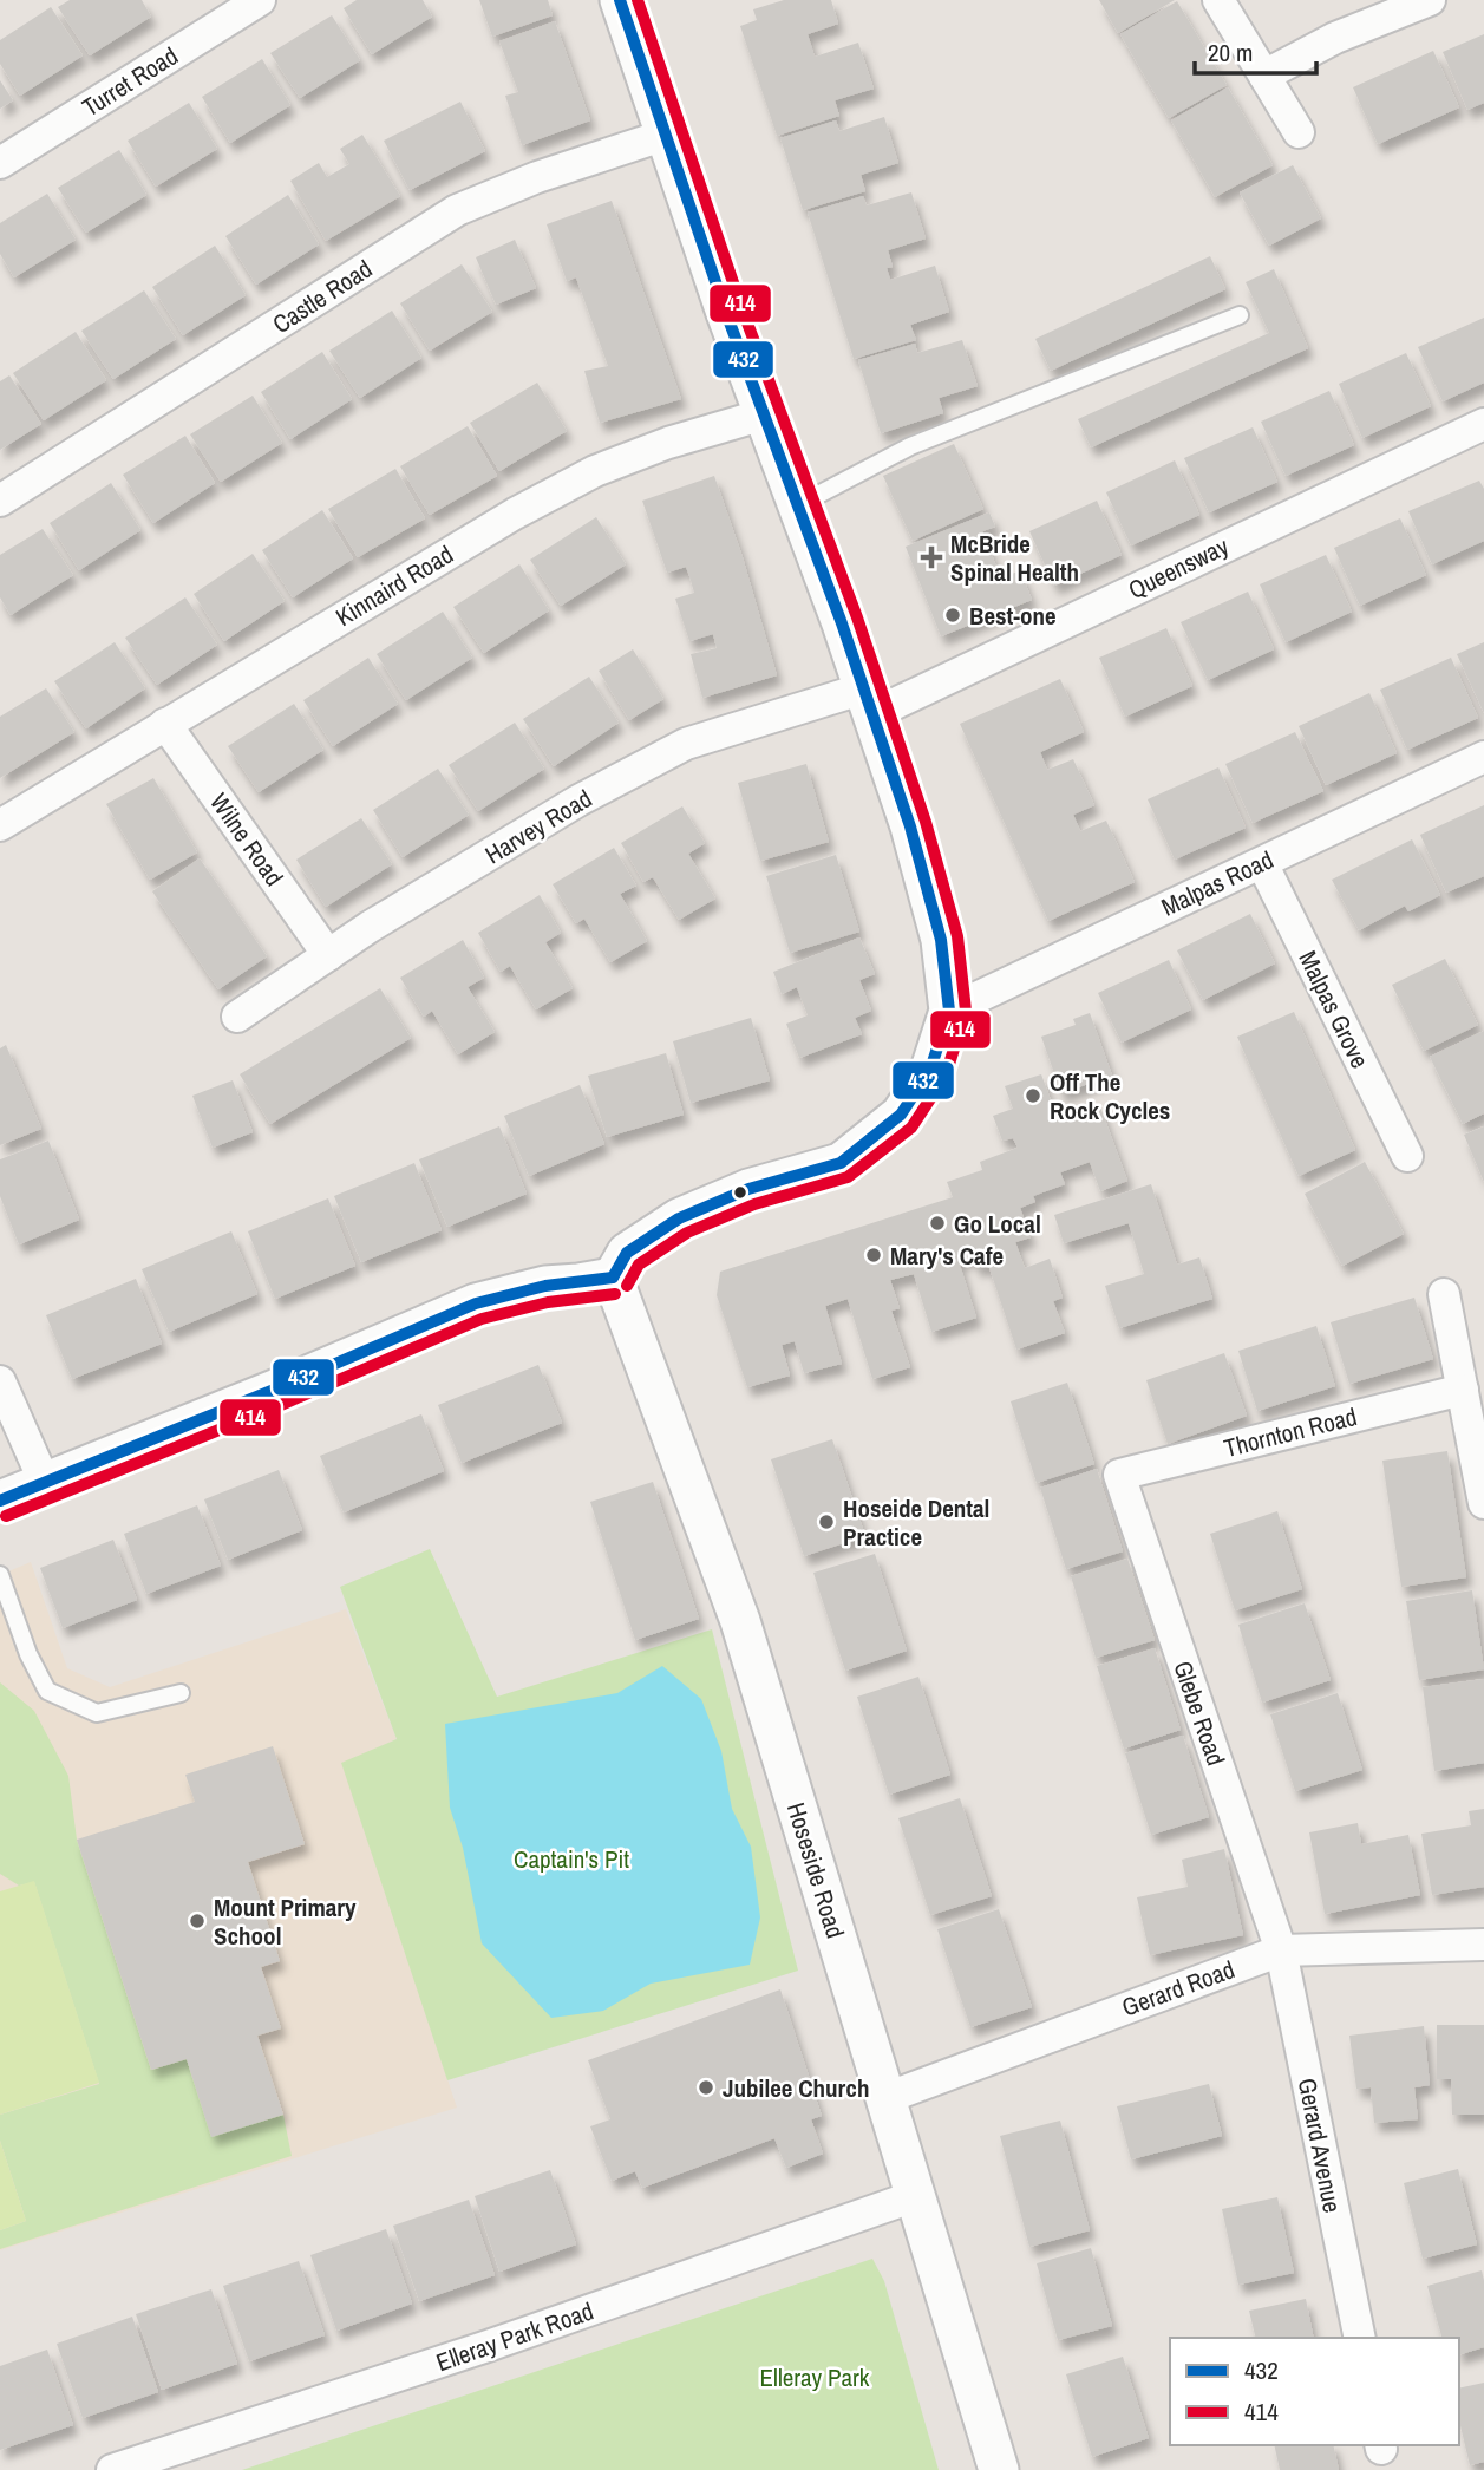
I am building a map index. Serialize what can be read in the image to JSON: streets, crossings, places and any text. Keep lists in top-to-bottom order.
{
  "streets": {
    "street": [
      "Turret Road",
      "Castle Road",
      "Queensway",
      "Kinnaird Road",
      "Harvey Road",
      "Wilne Road",
      "Malpas Road",
      "Malpas Grove",
      "Thornton Road",
      "Glebe Road",
      "Hoseside Road",
      "Gerard Road",
      "Gerard Avenue",
      "Elleray Park Road"
    ]
  },
  "crossings": [
    ["Queensway", "Harvey Road"],
    ["Kinnaird Road", "Wilne Road"],
    ["Harvey Road", "Wilne Road"],
    ["Malpas Road", "Malpas Grove"],
    ["Thornton Road", "Glebe Road"],
    ["Glebe Road", "Gerard Road"],
    ["Glebe Road", "Gerard Avenue"],
    ["Hoseside Road", "Gerard Road"],
    ["Hoseside Road", "Elleray Park Road"],
    ["Gerard Road", "Gerard Avenue"]
  ],
  "parks": ["Captain's Pit", "Elleray Park"],
  "places": {
    "health": ["McBride Spinal Health"],
    "other": [
      "Best-one",
      "Off The Rock Cycles",
      "Go Local",
      "Mary's Cafe",
      "Hoseide Dental Practice",
      "Mount Primary School",
      "Jubilee Church"
    ]
  },
  "lines": ["transit line 432", "transit line 414"],
  "legend": ["432", "414"],
  "scale_bar": "20 m"
}
